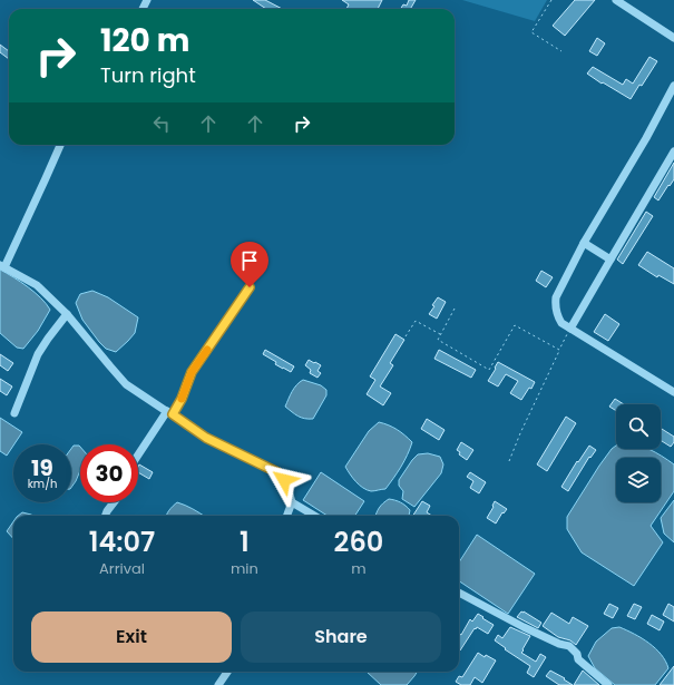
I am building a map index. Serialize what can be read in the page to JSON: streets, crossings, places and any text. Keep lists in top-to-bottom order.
{
  "page": {
    "turn": ["120 m", "Turn right"],
    "speed": "19 km/h",
    "limit": "30",
    "eta": [
      "14:07",
      "Arrival",
      "1",
      "min",
      "260",
      "m"
    ],
    "buttons": ["Exit", "Share"]
  }
}
